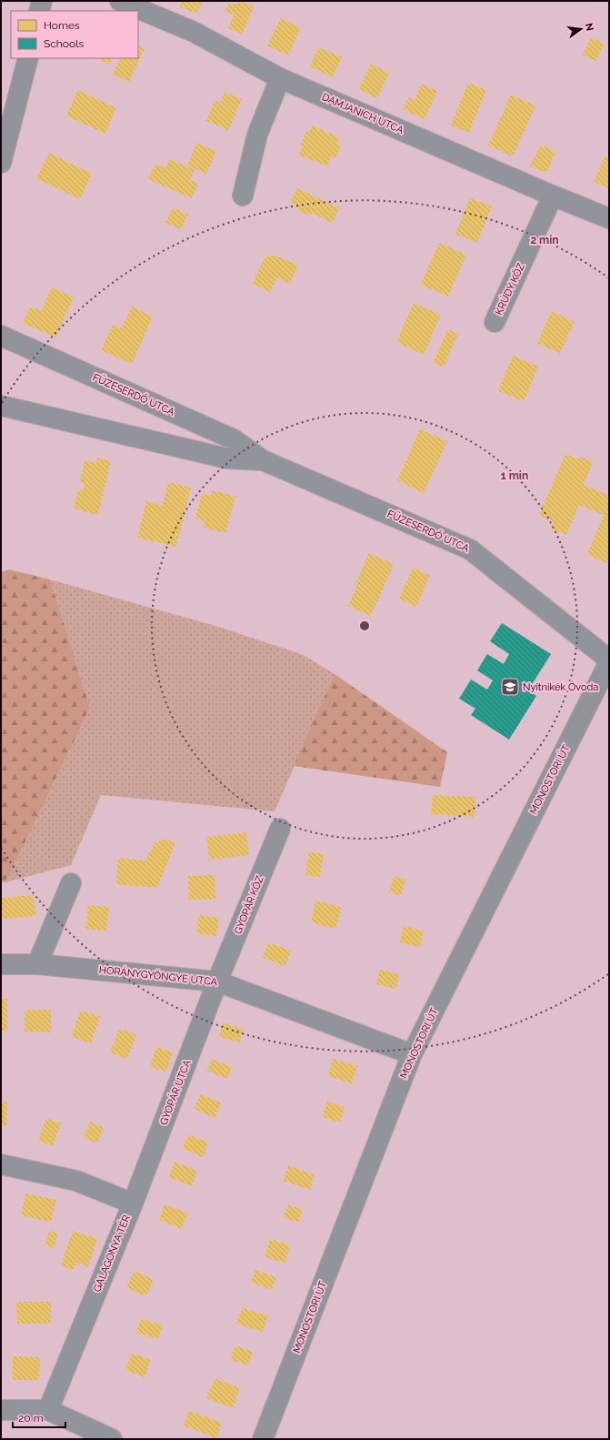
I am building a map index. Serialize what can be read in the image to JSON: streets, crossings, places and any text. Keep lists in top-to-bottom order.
{
  "streets": {
    "street": [
      "DAMJANICH UTCA",
      "KRÚDY KÖZ",
      "FÜZESERDŐ UTCA",
      "MONOSTORI ÚT",
      "GYOPÁR KÖZ",
      "HORÁNYGYÖNGYE UTCA",
      "GYOPÁR UTCA",
      "GALAGONYA TÉR"
    ]
  },
  "crossings": [
    ["DAMJANICH UTCA", "KRÚDY KÖZ"],
    ["MONOSTORI ÚT", "HORÁNYGYÖNGYE UTCA"],
    ["GYOPÁR KÖZ", "HORÁNYGYÖNGYE UTCA"],
    ["GYOPÁR KÖZ", "GYOPÁR UTCA"],
    ["HORÁNYGYÖNGYE UTCA", "GYOPÁR UTCA"],
    ["GYOPÁR UTCA", "GALAGONYA TÉR"]
  ],
  "places": {
    "school or university": ["Nyitnikék Óvoda"]
  },
  "legend": ["Homes", "Schools"],
  "scale_bar": "20 m",
  "north": "right",
  "rings": ["2 min", "1 min"]
}
